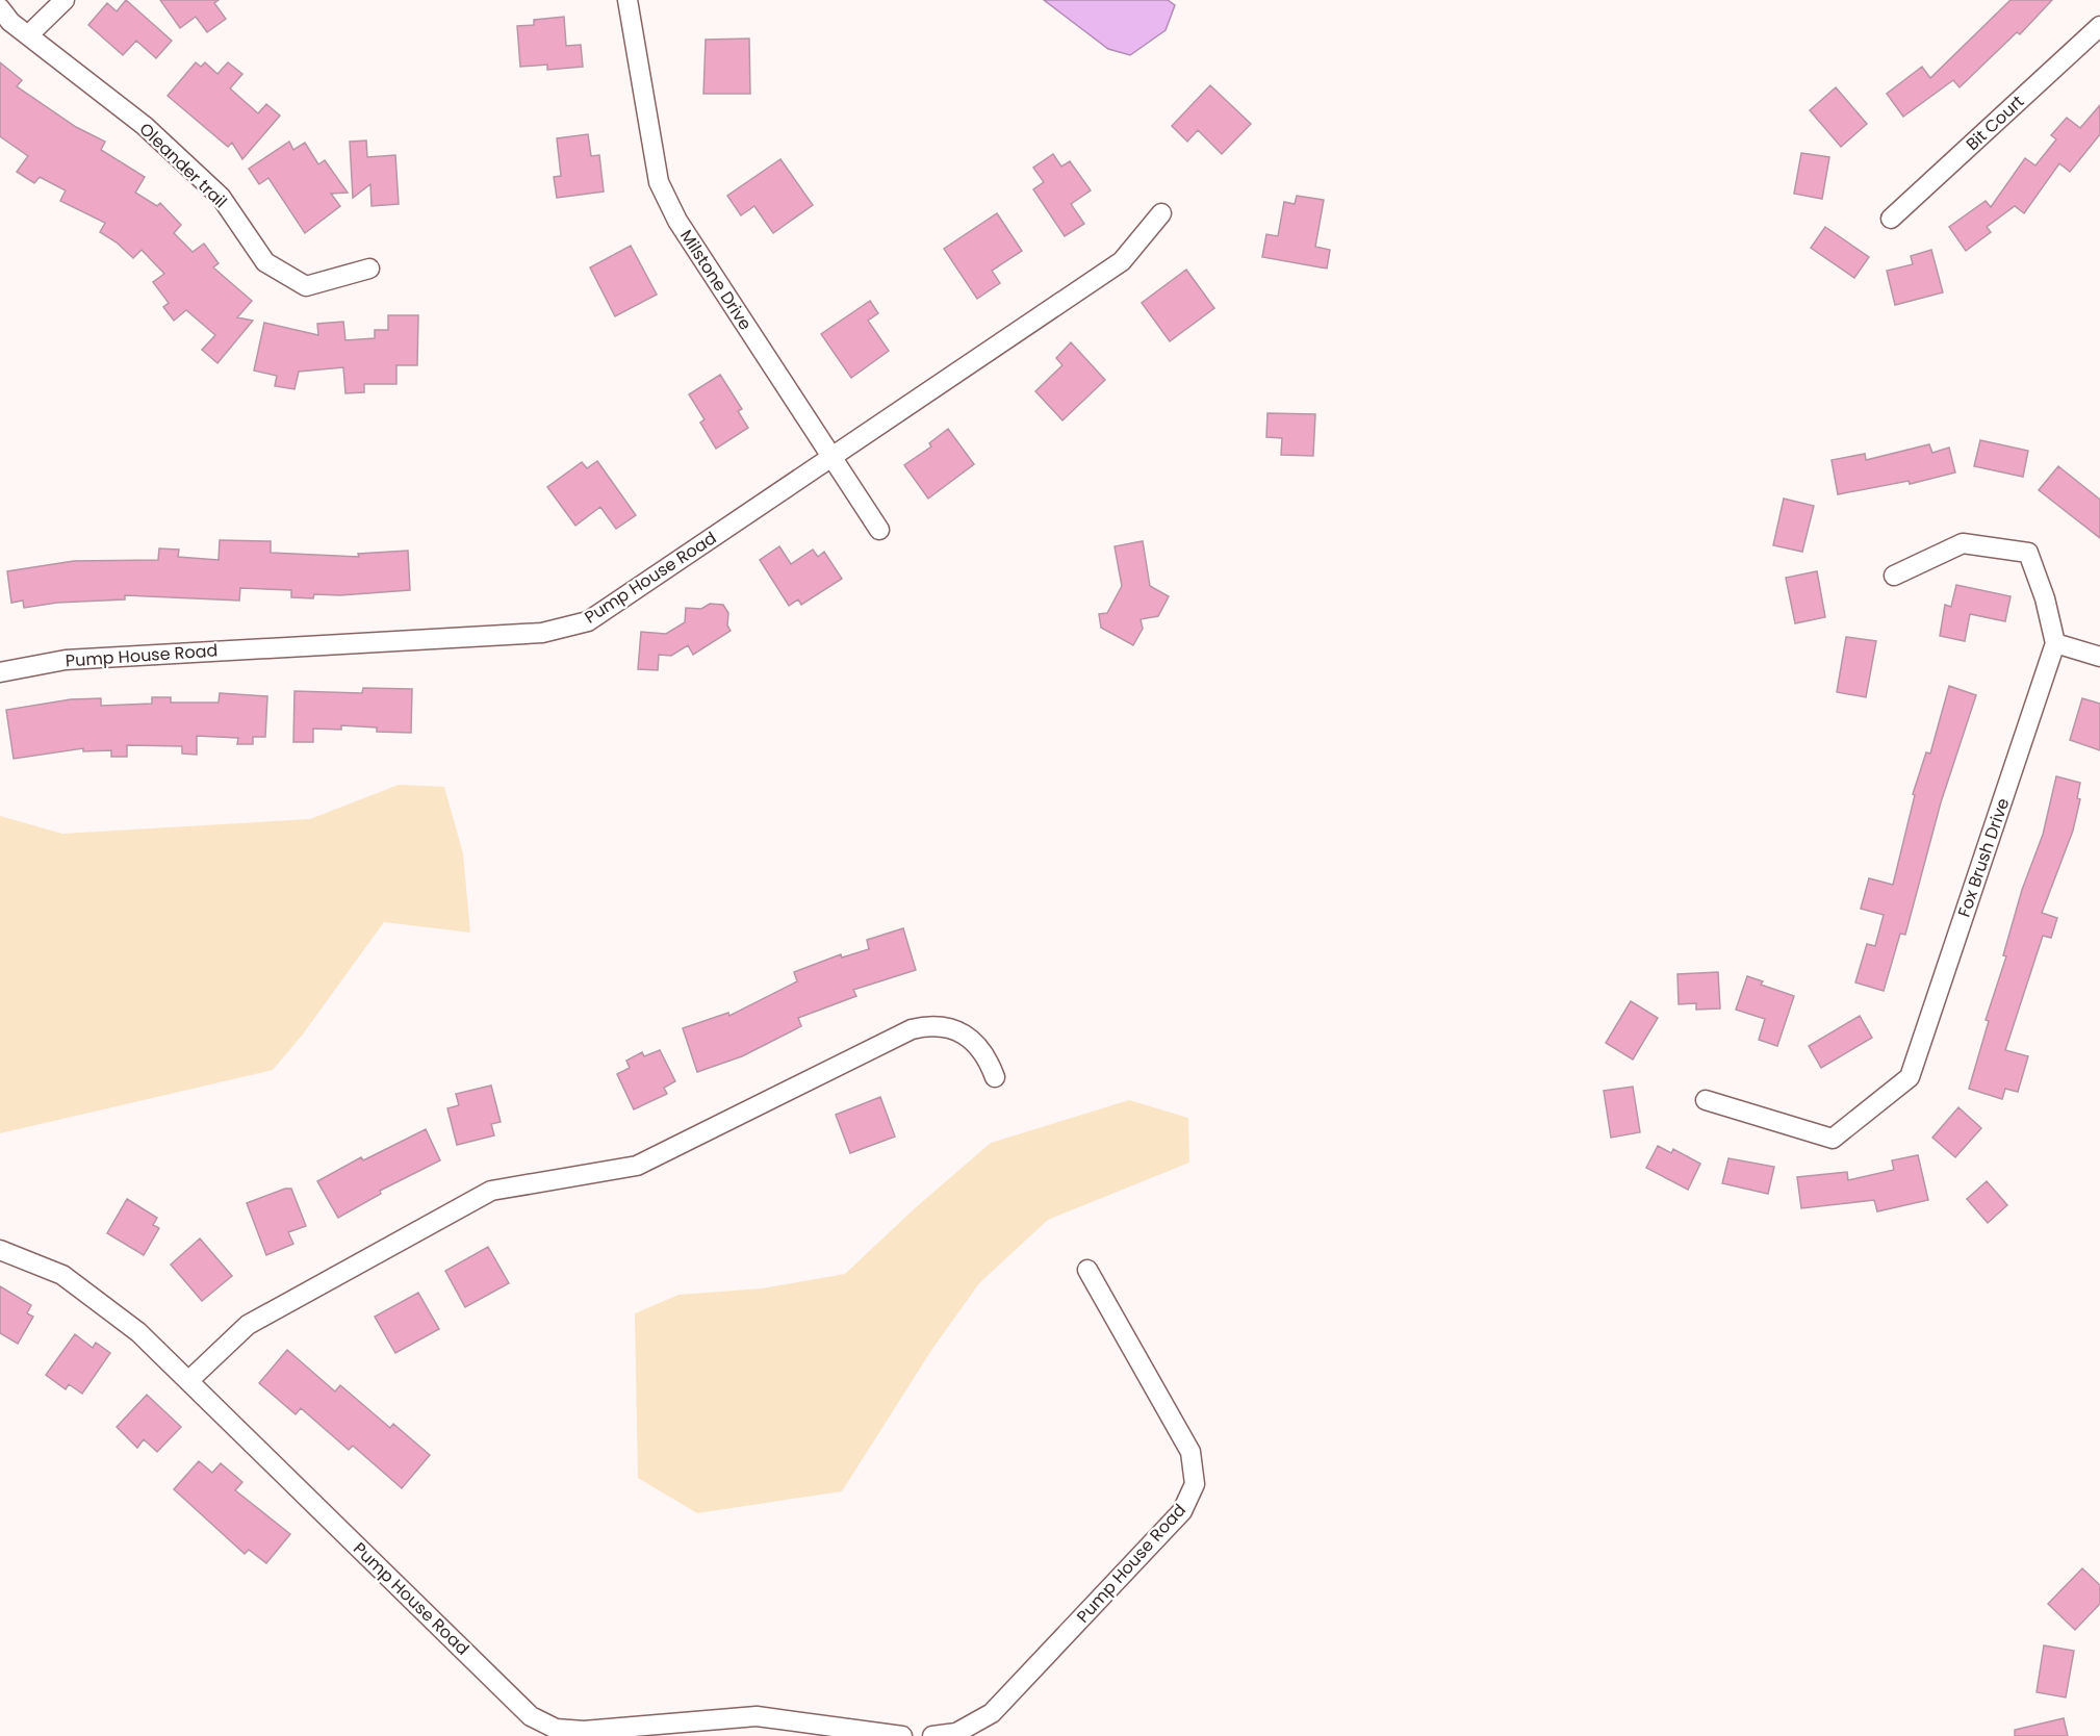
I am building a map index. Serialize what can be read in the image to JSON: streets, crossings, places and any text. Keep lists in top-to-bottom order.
{
  "streets": {
    "street": [
      "Bit Court",
      "Oleander trail",
      "Milstone Drive",
      "Pump House Road",
      "Fox Brush Drive"
    ]
  },
  "crossings": [
    ["Milstone Drive", "Pump House Road"]
  ]
}
